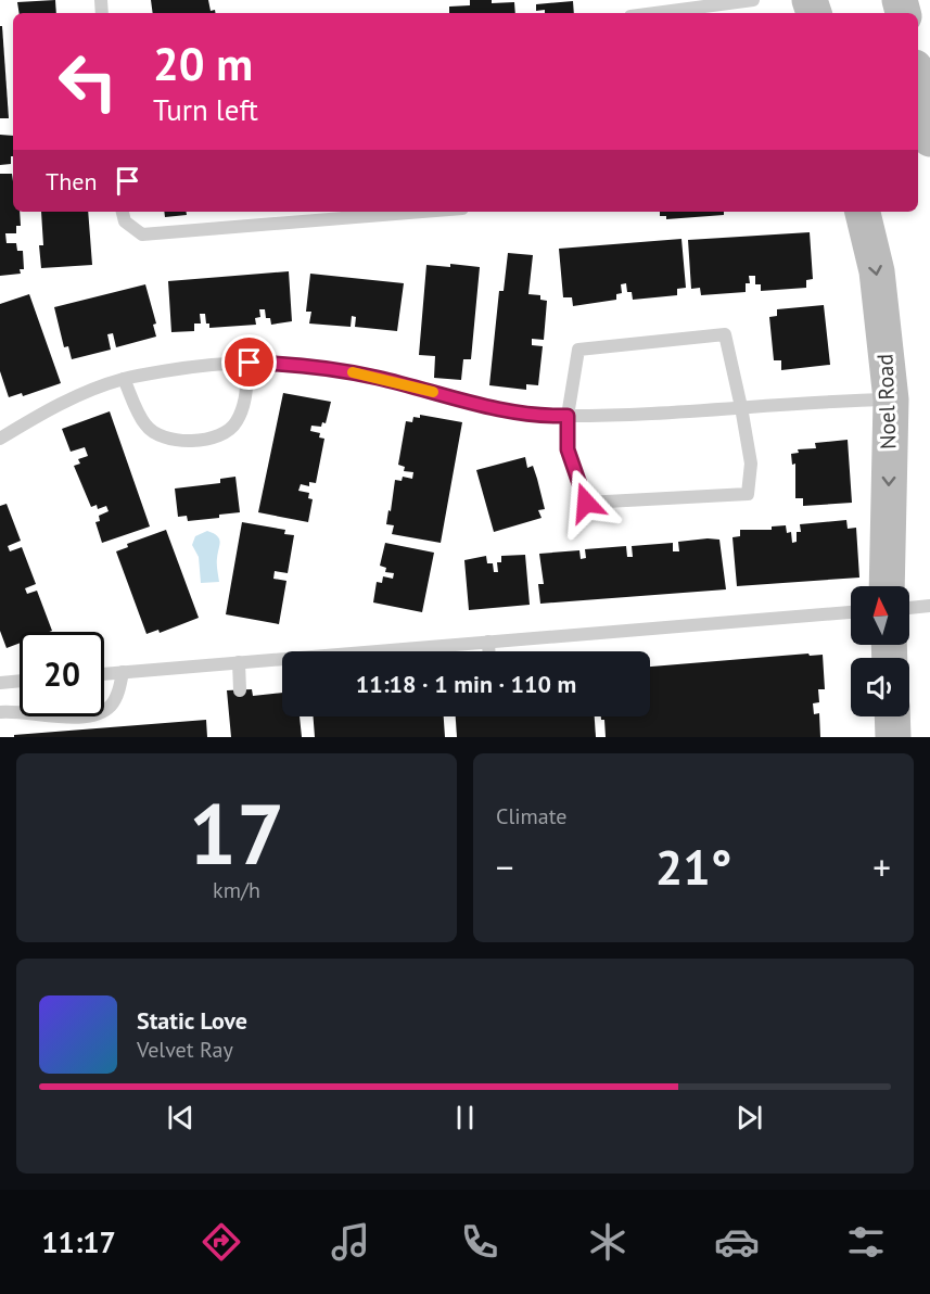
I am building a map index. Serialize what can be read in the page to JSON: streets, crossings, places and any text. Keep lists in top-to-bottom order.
{
  "streets": {
    "street": ["Noel Road"]
  },
  "one_way": ["Noel Road"],
  "north": "top",
  "page": {
    "turn": ["20 m", "Turn left"],
    "then": "Then",
    "limit": "20",
    "trip": "11:18 · 1 min · 110 m",
    "tile": [
      ["17", "km/h"],
      "Climate"
    ],
    "heat": ["−", "21°", "+"],
    "song": ["Static Love", "Velvet Ray"],
    "tabs": "11:17"
  }
}
